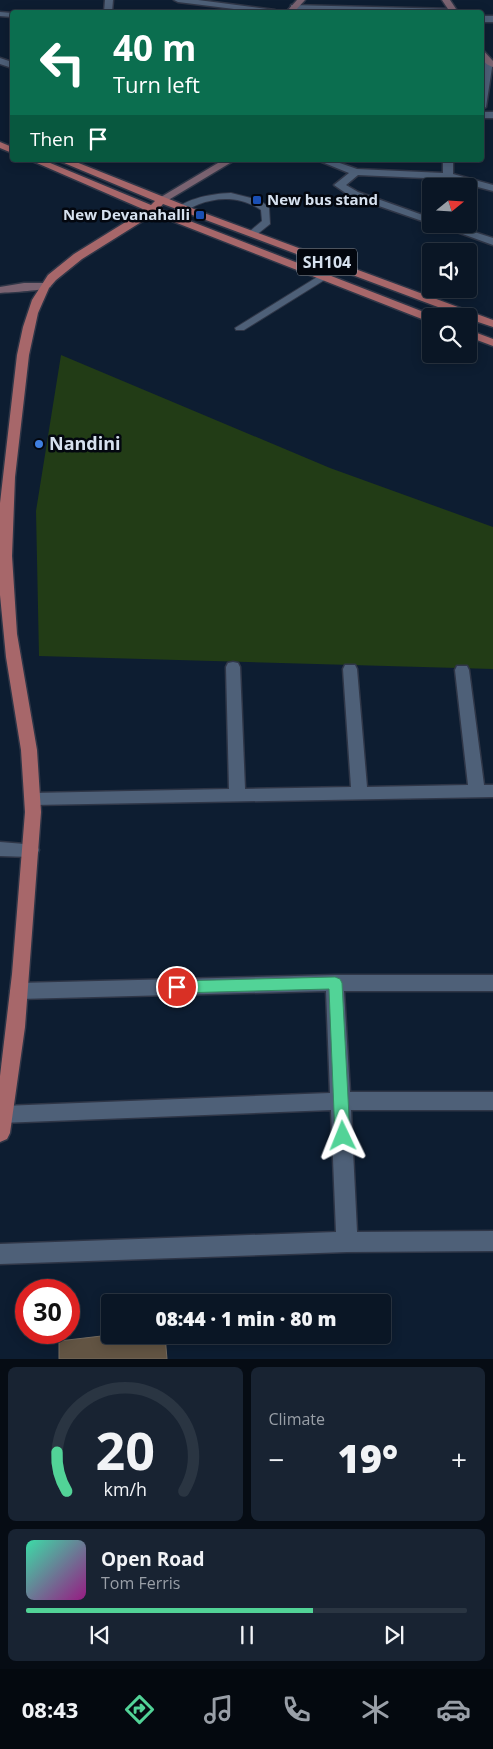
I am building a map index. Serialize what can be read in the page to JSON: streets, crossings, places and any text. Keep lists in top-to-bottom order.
{
  "streets": {
    "main road": ["SH104"]
  },
  "places": {
    "transit": ["New bus stand", "New Devanahalli"],
    "other": ["Nandini"]
  },
  "north": "right",
  "page": {
    "turn": ["40 m", "Turn left"],
    "then": "Then",
    "limit": "30",
    "trip": "08:44 · 1 min · 80 m",
    "tile": "Climate",
    "heat": ["−", "19°", "+"],
    "song": ["Open Road", "Tom Ferris"],
    "tabs": "08:43",
    "gauge": ["20", "km/h"]
  }
}
